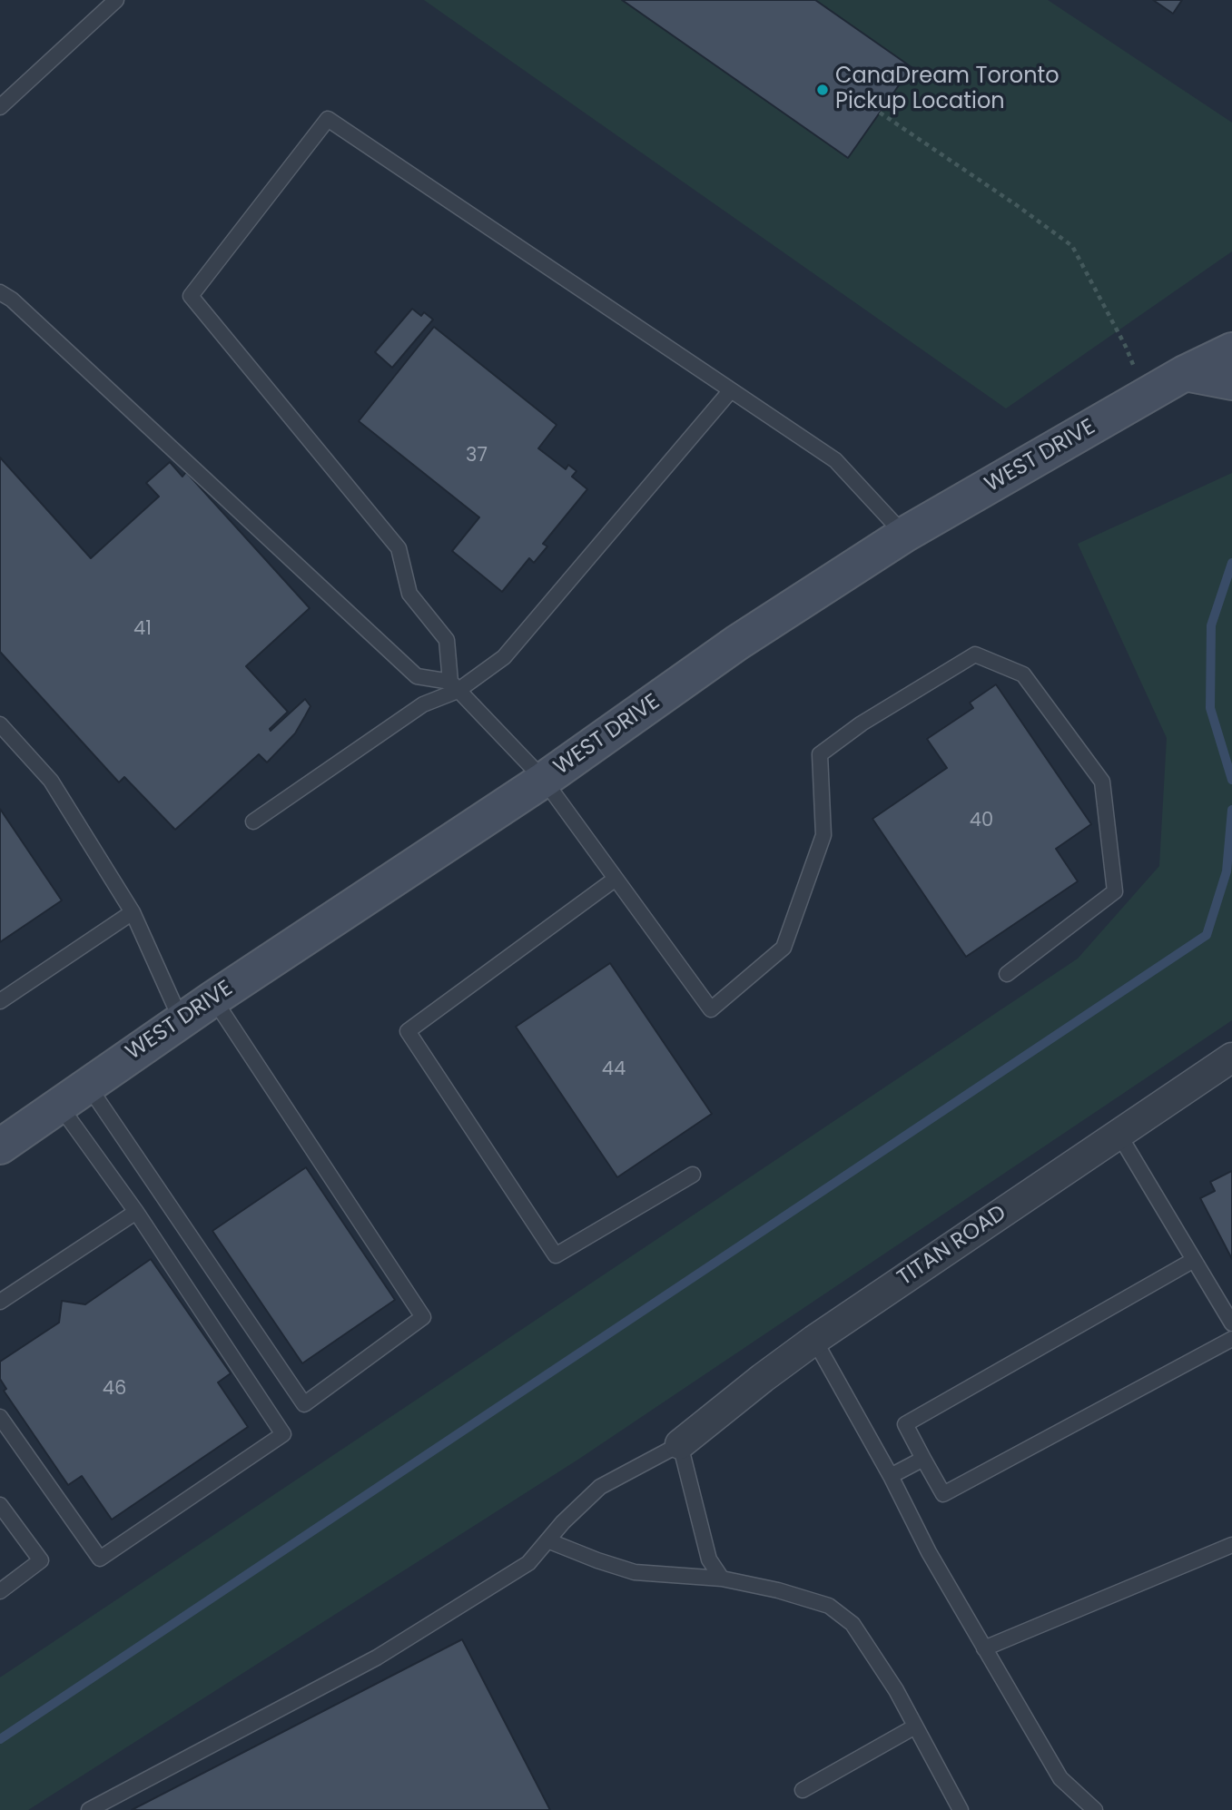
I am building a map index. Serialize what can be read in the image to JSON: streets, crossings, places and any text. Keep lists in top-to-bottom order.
{
  "streets": {
    "street": ["WEST DRIVE", "TITAN ROAD"]
  },
  "places": ["CanaDream Toronto Pickup Location"],
  "house_numbers": [
    "37",
    "41",
    "40",
    "44",
    "46"
  ]
}
